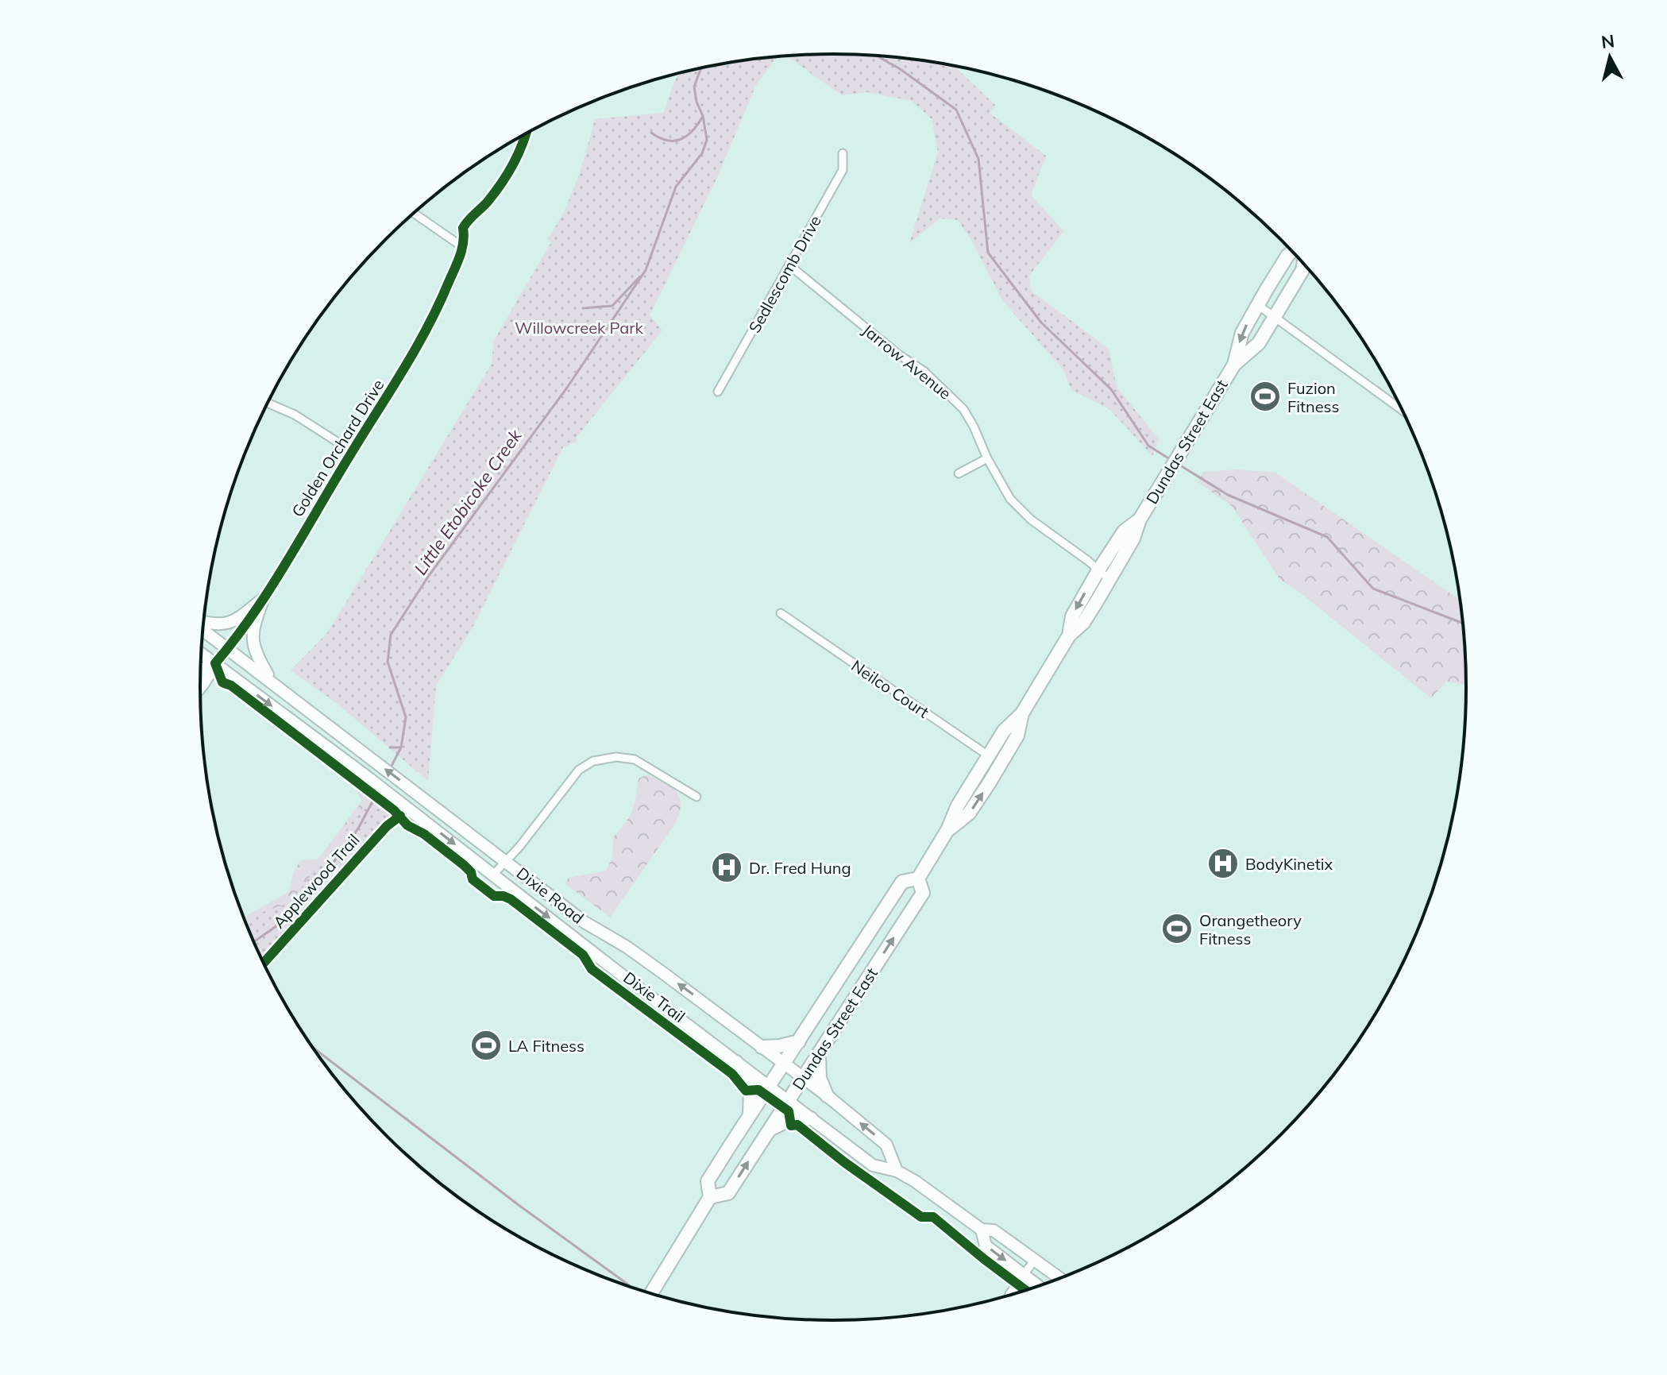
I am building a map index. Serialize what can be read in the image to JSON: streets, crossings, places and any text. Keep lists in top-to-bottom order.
{
  "streets": {
    "main road": ["Dundas Street East", "Dixie Road"],
    "street": [
      "Sedlescomb Drive",
      "Jarrow Avenue",
      "Golden Orchard Drive",
      "Neilco Court"
    ],
    "cycle path": ["Applewood Trail", "Dixie Trail"]
  },
  "crossings": [
    ["Sedlescomb Drive", "Jarrow Avenue"],
    ["Jarrow Avenue", "Dundas Street East"],
    ["Dundas Street East", "Neilco Court"],
    ["Dundas Street East", "Dixie Road"],
    ["Golden Orchard Drive", "Dixie Road"]
  ],
  "water": ["Little Etobicoke Creek"],
  "parks": ["Willowcreek Park"],
  "places": {
    "sports": ["Fuzion Fitness", "Orangetheory Fitness", "LA Fitness"],
    "hospital": ["BodyKinetix", "Dr. Fred Hung"]
  },
  "north": "top"
}
